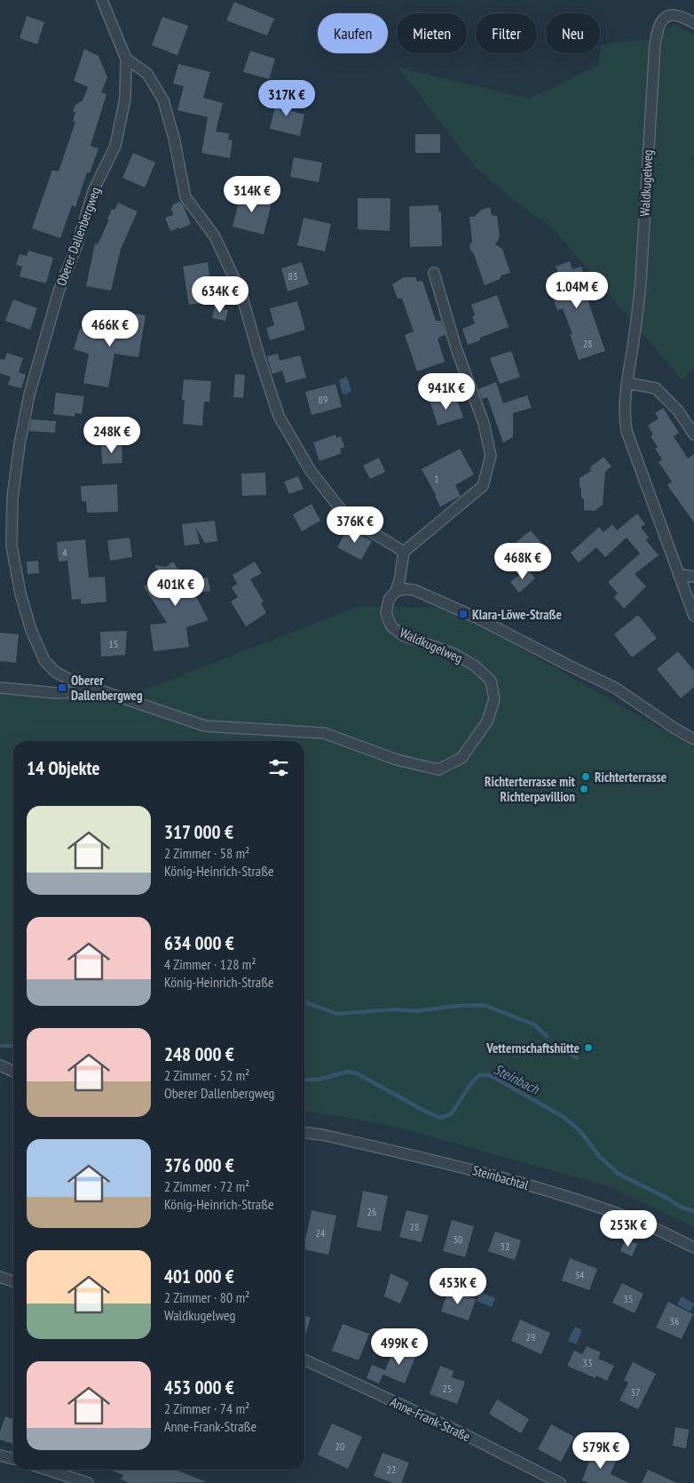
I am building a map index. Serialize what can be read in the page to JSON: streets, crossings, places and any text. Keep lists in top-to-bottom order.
{
  "streets": {
    "street": [
      "Waldkugelweg",
      "Oberer Dallenbergweg",
      "Steinbachtal",
      "Anne-Frank-Straße"
    ]
  },
  "crossings": [
    ["Waldkugelweg", "Oberer Dallenbergweg"]
  ],
  "water": ["Steinbach"],
  "places": {
    "transit": ["Klara-Löwe-Straße", "Oberer Dallenbergweg"],
    "other": ["Richterterrasse", "Richterterrasse mit Richterpavillion", "Vetternschaftshütte"]
  },
  "house_numbers": [
    "83",
    "28",
    "89",
    "1",
    "4",
    "15",
    "26",
    "28",
    "24",
    "30",
    "32",
    "34",
    "35",
    "36",
    "29",
    "33",
    "25",
    "37",
    "20",
    "22"
  ],
  "page": {
    "chip": [
      "Kaufen",
      "Mieten",
      "Filter",
      "Neu"
    ],
    "price": [
      "317K €",
      "314K €",
      "1.04M €",
      "634K €",
      "466K €",
      "941K €",
      "248K €",
      "376K €",
      "468K €",
      "401K €",
      "253K €",
      "453K €",
      "499K €",
      "579K €"
    ],
    "heading": "14 Objekte",
    "list": [
      {
        "name": "317 000 €",
        "note": "2 Zimmer · 58 m² · König-Heinrich-Straße"
      },
      {
        "name": "634 000 €",
        "note": "4 Zimmer · 128 m² · König-Heinrich-Straße"
      },
      {
        "name": "248 000 €",
        "note": "2 Zimmer · 52 m² · Oberer Dallenbergweg"
      },
      {
        "name": "376 000 €",
        "note": "2 Zimmer · 72 m² · König-Heinrich-Straße"
      },
      {
        "name": "401 000 €",
        "note": "2 Zimmer · 80 m² · Waldkugelweg"
      },
      {
        "name": "453 000 €",
        "note": "2 Zimmer · 74 m² · Anne-Frank-Straße"
      }
    ]
  }
}
